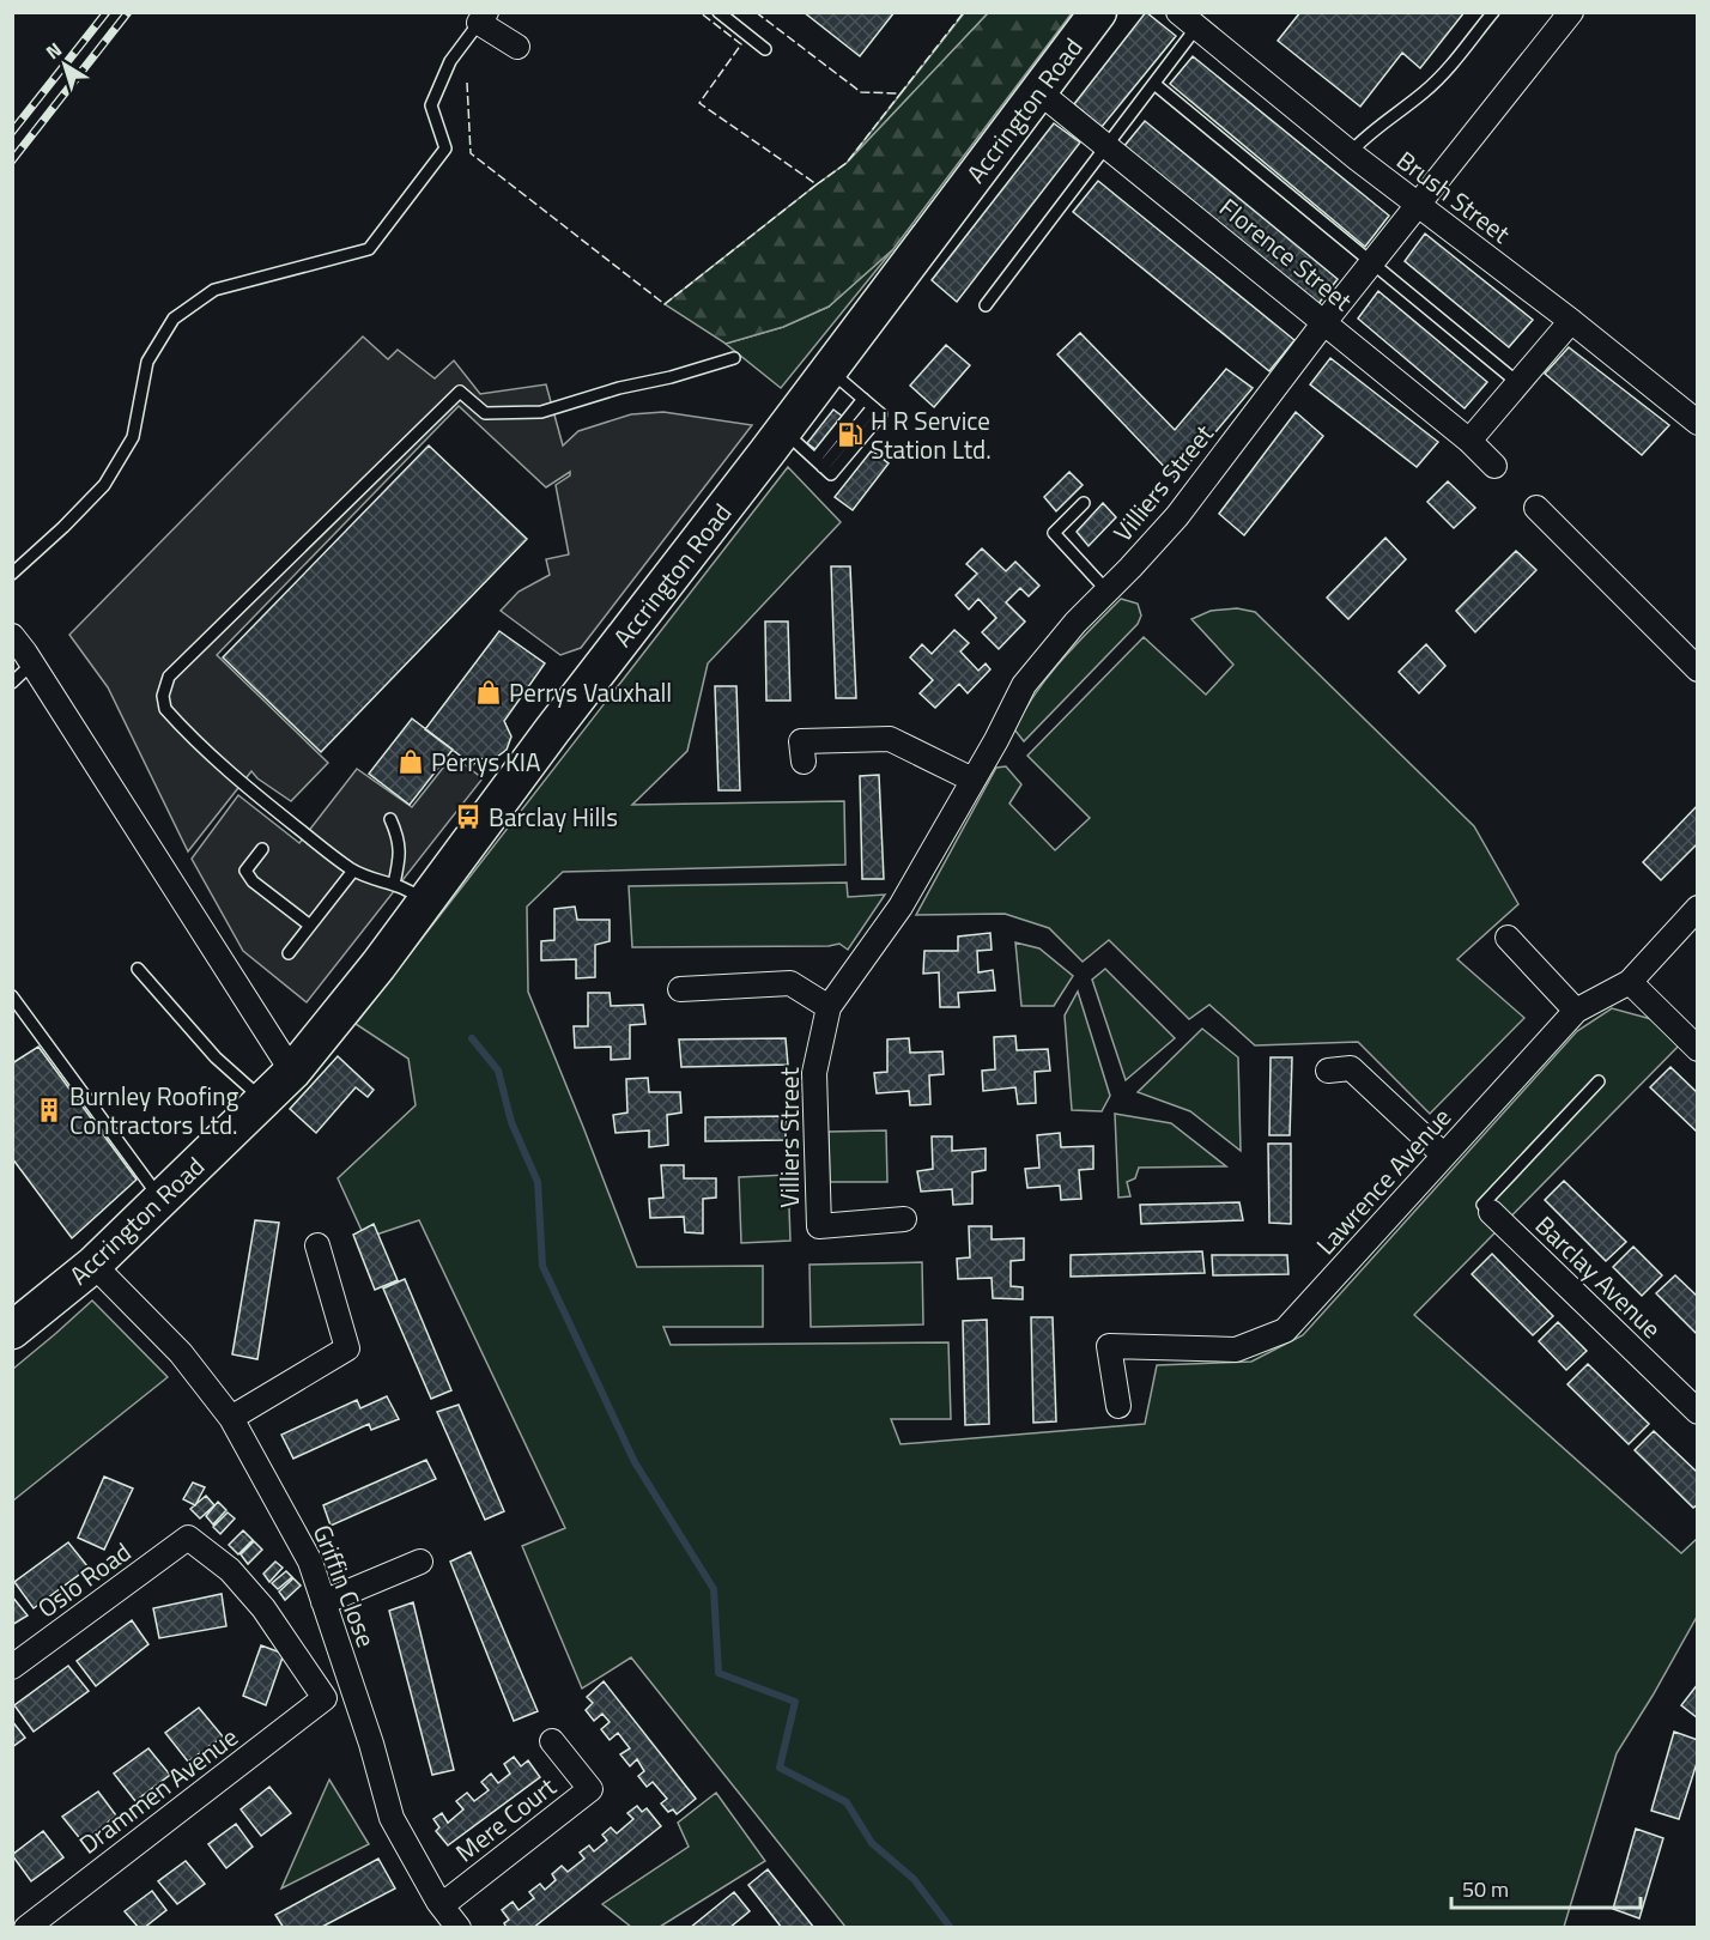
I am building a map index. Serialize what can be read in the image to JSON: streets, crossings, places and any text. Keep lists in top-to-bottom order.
{
  "streets": {
    "main road": ["Accrington Road"],
    "street": [
      "Brush Street",
      "Florence Street",
      "Villiers Street",
      "Lawrence Avenue",
      "Barclay Avenue",
      "Oslo Road",
      "Griffin Close",
      "Drammen Avenue",
      "Mere Court"
    ]
  },
  "crossings": [
    ["Accrington Road", "Florence Street"],
    ["Accrington Road", "Griffin Close"],
    ["Brush Street", "Villiers Street"],
    ["Florence Street", "Villiers Street"],
    ["Oslo Road", "Drammen Avenue"],
    ["Griffin Close", "Mere Court"]
  ],
  "places": {
    "fuel station": ["H R Service Station Ltd."],
    "shop": ["Perrys Vauxhall", "Perrys KIA"],
    "bus stop": ["Barclay Hills"],
    "building": ["Burnley Roofing Contractors Ltd."]
  },
  "scale_bar": "50 m",
  "north": "top left"
}
